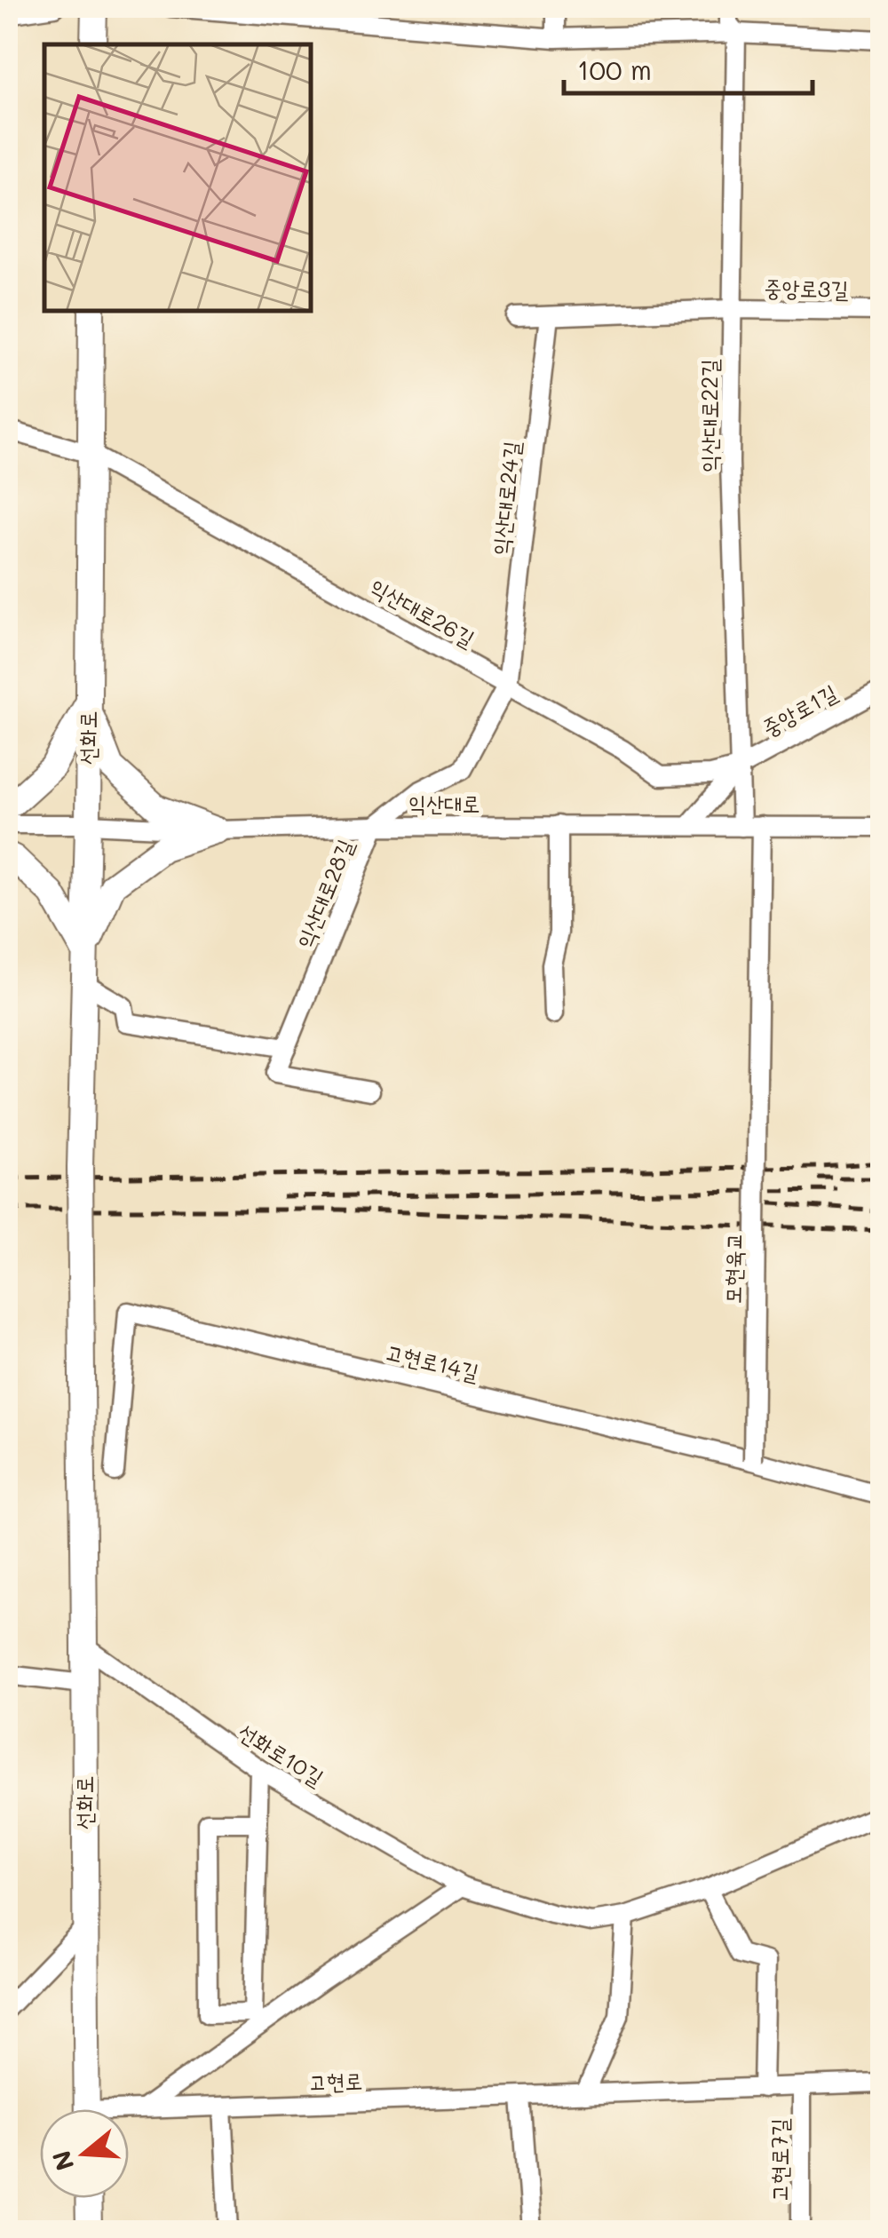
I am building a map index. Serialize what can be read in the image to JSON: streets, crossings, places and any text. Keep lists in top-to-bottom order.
{
  "streets": {
    "main road": ["선화로"],
    "street": [
      "중앙로3길",
      "익산대로22길",
      "익산대로24길",
      "익산대로26길",
      "중앙로1길",
      "익산대로",
      "익산대로28길",
      "모현육교",
      "고현로14길",
      "선화로10길",
      "고현로",
      "고현로7길"
    ]
  },
  "crossings": [
    ["중앙로3길", "익산대로22길"],
    ["익산대로22길", "익산대로26길"],
    ["익산대로22길", "중앙로1길"],
    ["익산대로22길", "익산대로"],
    ["익산대로24길", "익산대로26길"],
    ["익산대로24길", "익산대로28길"],
    ["익산대로26길", "중앙로1길"],
    ["익산대로26길", "선화로"],
    ["익산대로26길", "익산대로28길"],
    ["선화로", "익산대로"],
    ["선화로", "선화로10길"],
    ["익산대로", "익산대로28길"],
    ["익산대로", "모현육교"],
    ["모현육교", "고현로14길"],
    ["고현로", "고현로7길"]
  ],
  "scale_bar": "100 m",
  "north": "left"
}
